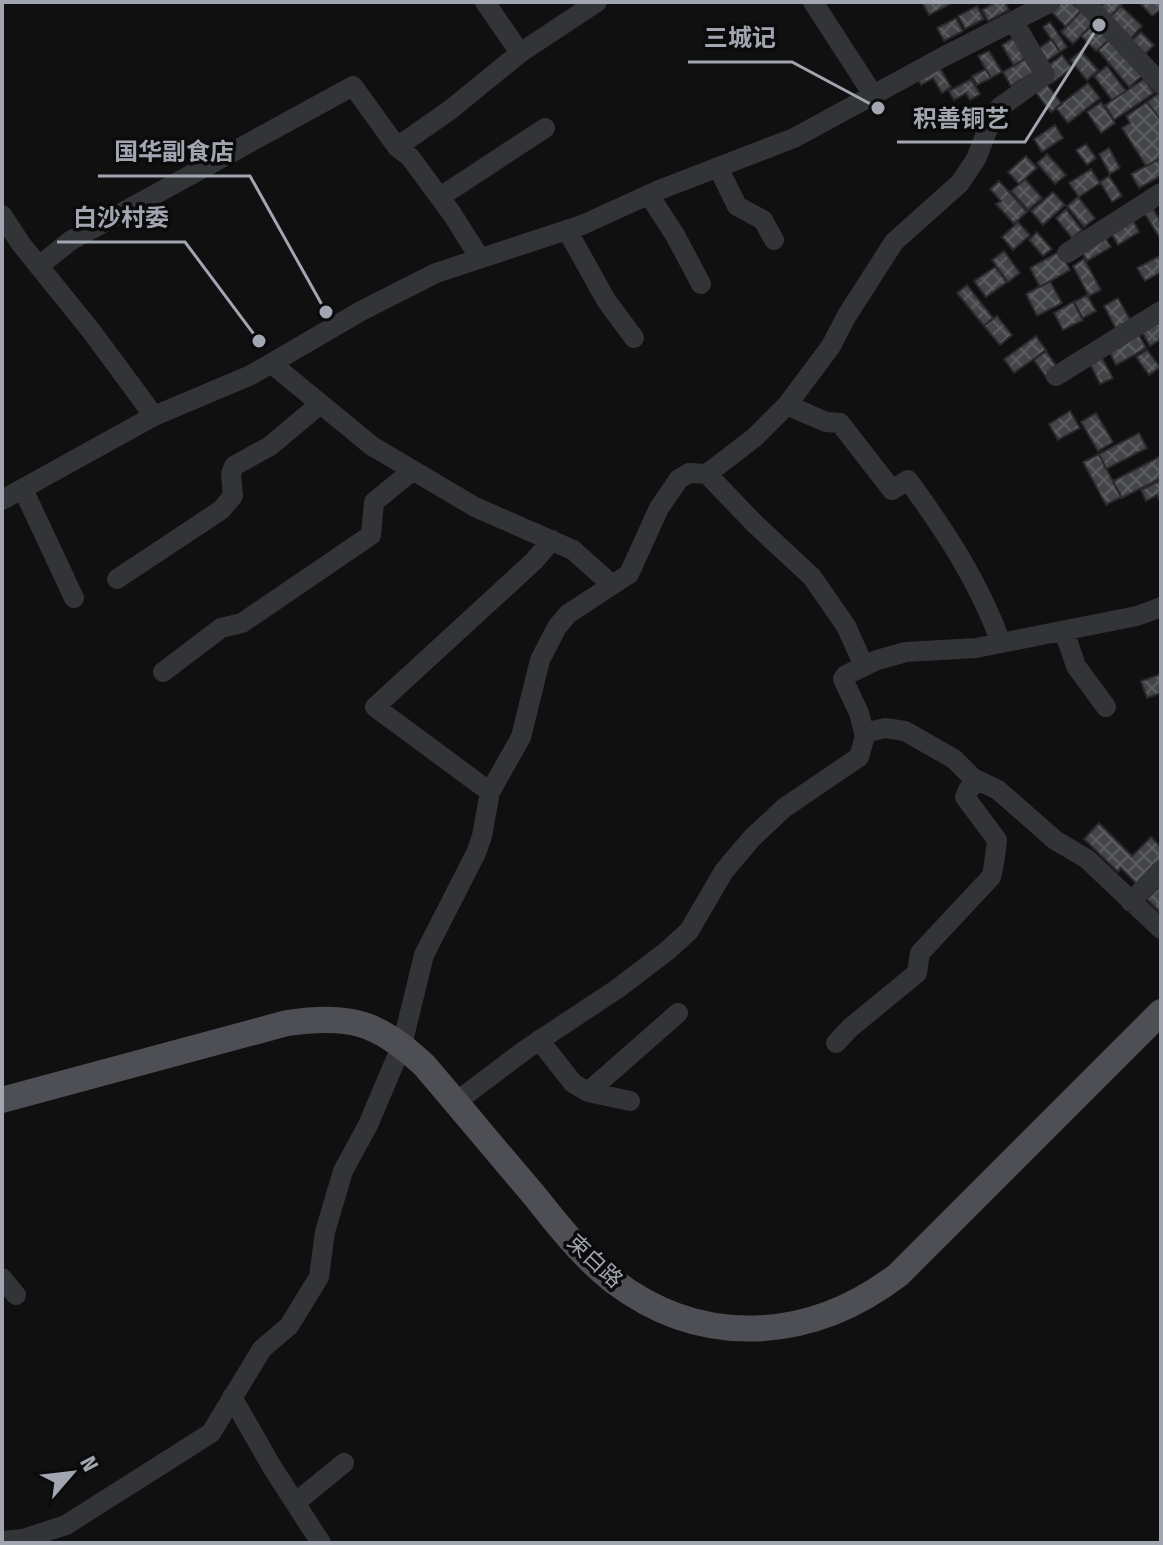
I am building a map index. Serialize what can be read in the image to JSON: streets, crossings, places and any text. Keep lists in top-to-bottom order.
{
  "streets": {
    "main road": ["束白路"]
  },
  "places": [
    "积善铜艺",
    "三城记",
    "国华副食店",
    "白沙村委"
  ],
  "north": "top right"
}
